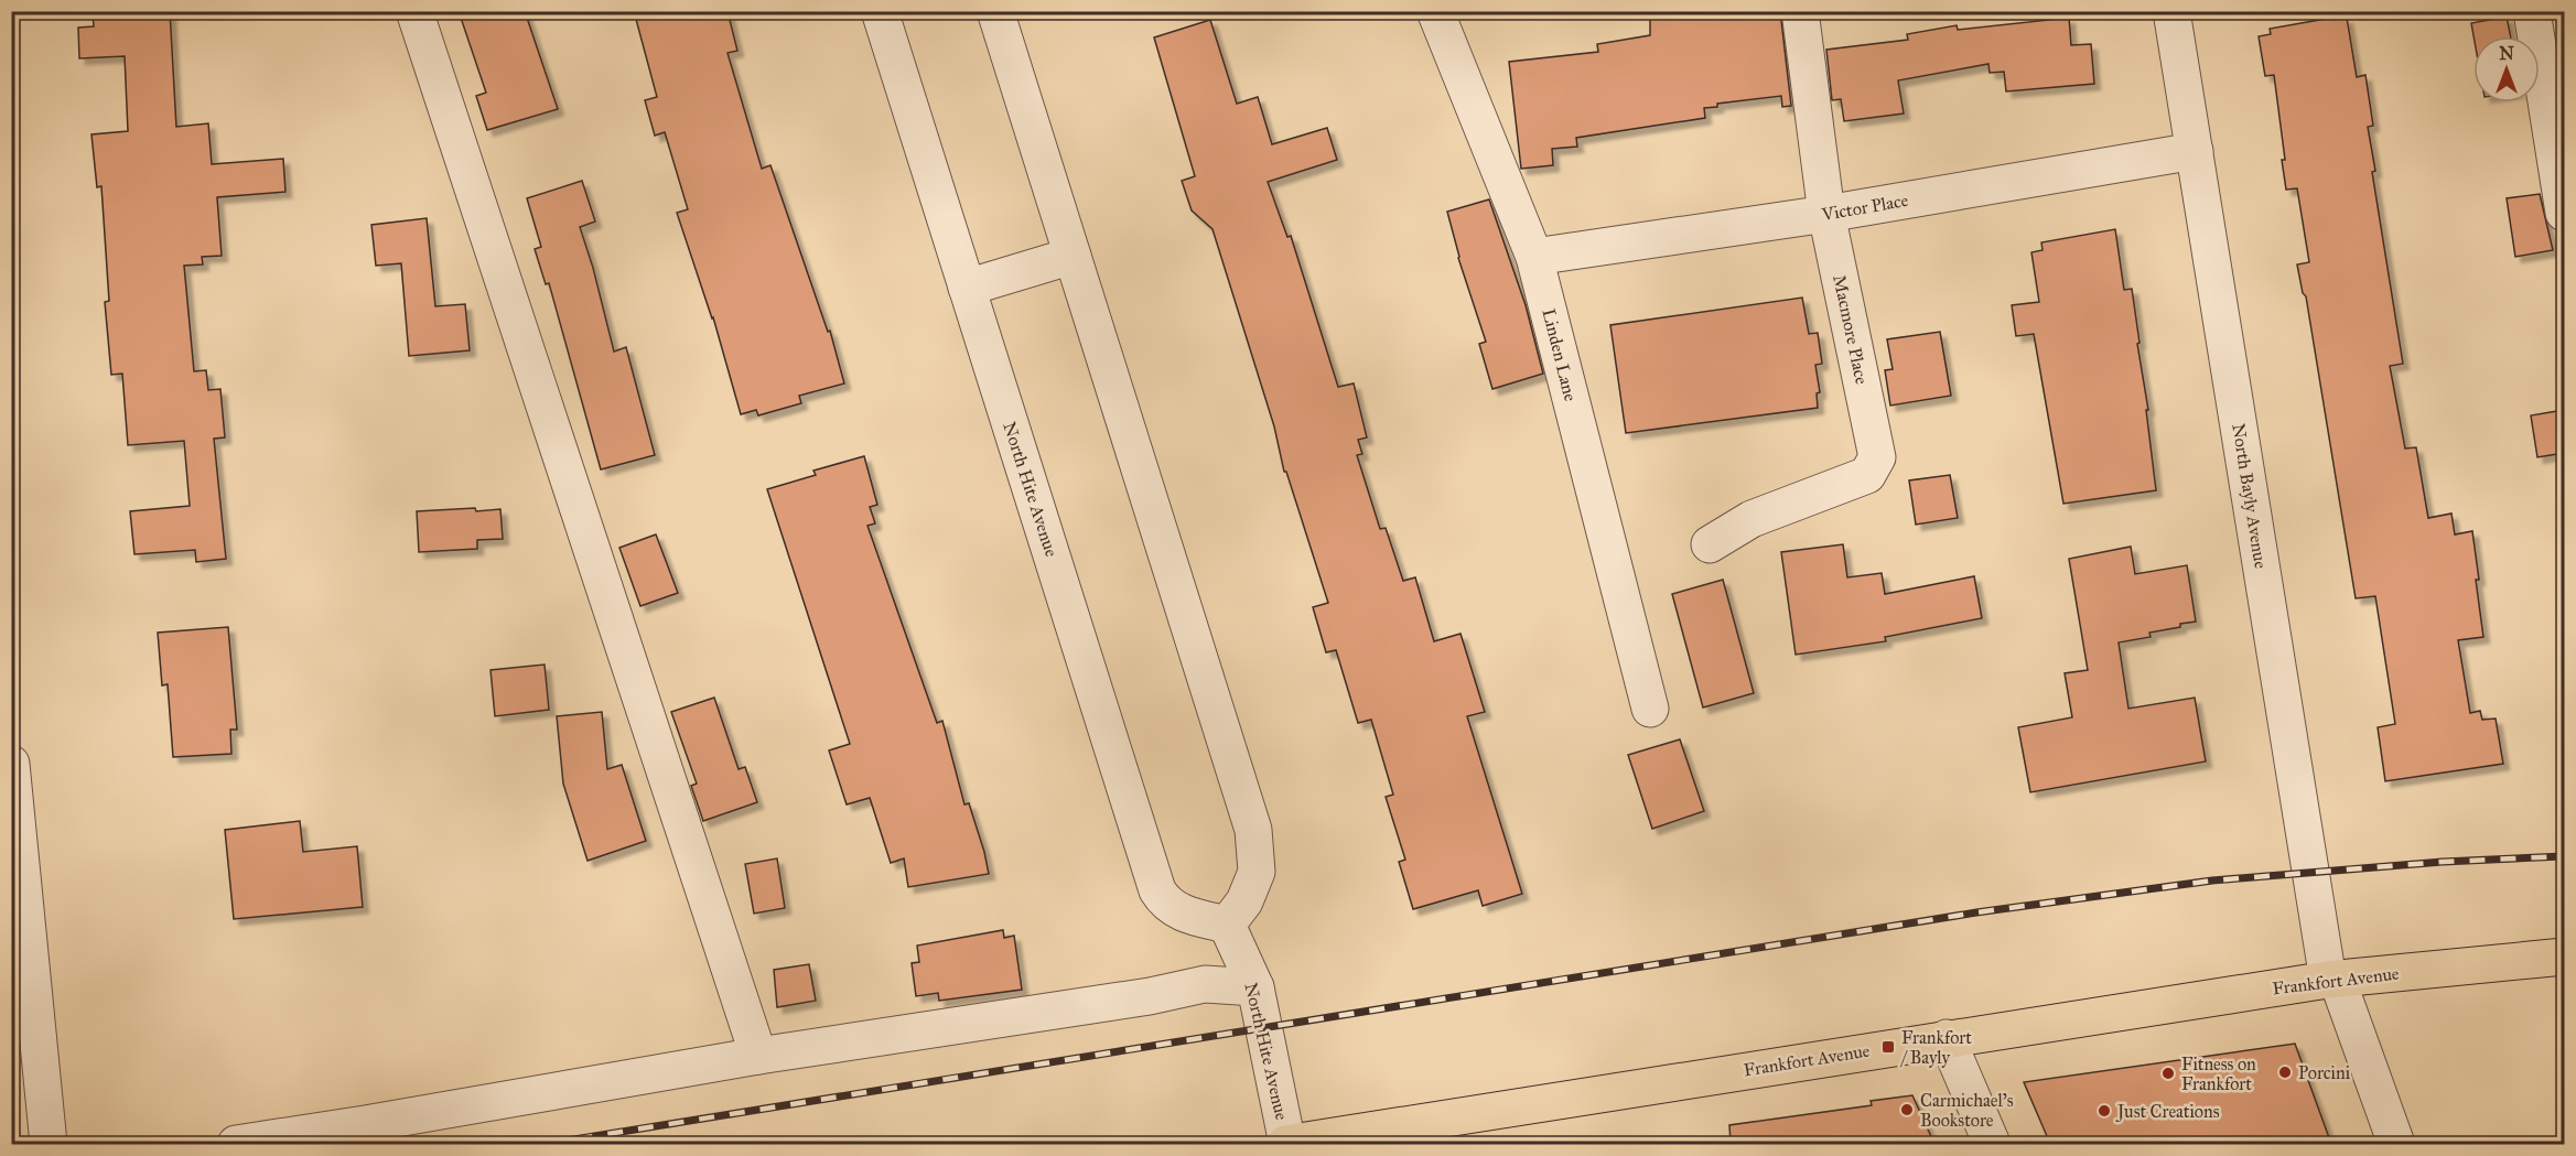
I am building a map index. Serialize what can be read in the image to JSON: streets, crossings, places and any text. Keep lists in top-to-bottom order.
{
  "streets": {
    "main road": ["Frankfort Avenue"],
    "street": [
      "Victor Place",
      "Macmore Place",
      "Linden Lane",
      "North Hite Avenue",
      "North Bayly Avenue"
    ]
  },
  "crossings": [
    ["Victor Place", "Macmore Place"],
    ["Victor Place", "Linden Lane"],
    ["Victor Place", "North Bayly Avenue"],
    ["North Hite Avenue", "Frankfort Avenue"],
    ["North Bayly Avenue", "Frankfort Avenue"]
  ],
  "places": {
    "transit": ["Frankfort / Bayly"],
    "other": [
      "Porcini",
      "Fitness on Frankfort",
      "Carmichael's Bookstore",
      "Just Creations"
    ]
  },
  "north": "top"
}
